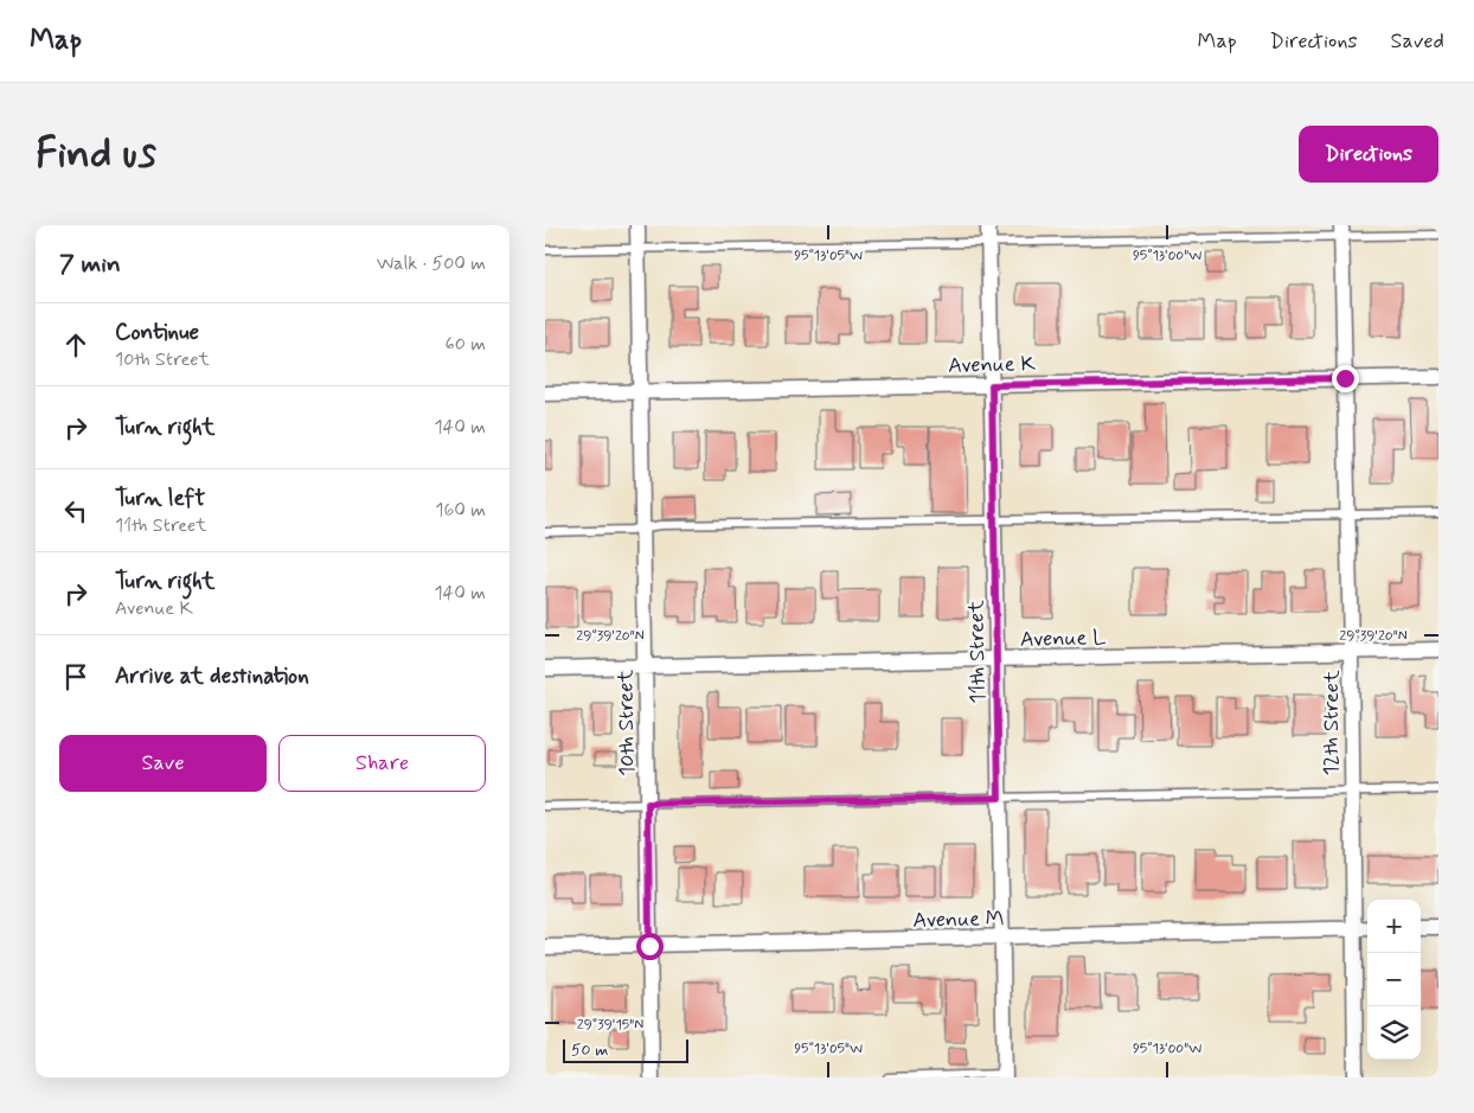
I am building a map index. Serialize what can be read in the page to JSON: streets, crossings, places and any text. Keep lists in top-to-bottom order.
{
  "streets": {
    "street": [
      "Avenue K",
      "Avenue L",
      "11th Street",
      "10th Street",
      "12th Street",
      "Avenue M"
    ]
  },
  "crossings": [
    ["Avenue K", "11th Street"],
    ["Avenue K", "10th Street"],
    ["Avenue K", "12th Street"],
    ["Avenue L", "11th Street"],
    ["Avenue L", "10th Street"],
    ["Avenue L", "12th Street"],
    ["11th Street", "Avenue M"],
    ["10th Street", "Avenue M"],
    ["12th Street", "Avenue M"]
  ],
  "scale_bar": "50 m",
  "page": {
    "header": "Map",
    "nav": ["Map", "Directions", "Saved"],
    "buttons": [
      "Directions",
      ["Save", "Share"]
    ],
    "title": "Find us",
    "heading": ["7 min", "Walk · 500 m"],
    "list": [
      ["Continue", "10th Street", "60 m"],
      ["Turn right", "140 m"],
      ["Turn left", "11th Street", "160 m"],
      ["Turn right", "Avenue K", "140 m"],
      "Arrive at destination"
    ],
    "map_buttons": ["+", "−"],
    "scale": "50 m"
  },
  "coordinates": [
    "95°13'05\"W",
    "95°13'00\"W",
    "29°39'20\"N",
    "29°39'15\"N"
  ]
}
